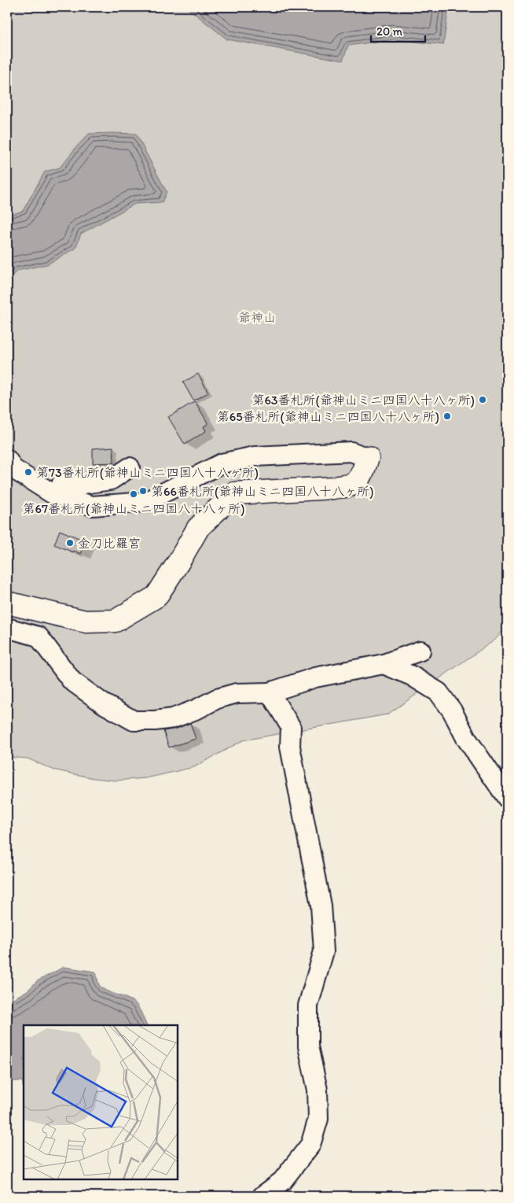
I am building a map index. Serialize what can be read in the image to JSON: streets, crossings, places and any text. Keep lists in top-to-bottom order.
{
  "parks": ["爺神山"],
  "places": [
    "第63番札所(爺神山ミニ四国八十八ヶ所)",
    "第65番札所(爺神山ミニ四国八十八ヶ所)",
    "第73番札所(爺神山ミニ四国八十八ヶ所)",
    "第66番札所(爺神山ミニ四国八十八ヶ所)",
    "第67番札所(爺神山ミニ四国八十八ヶ所)",
    "金刀比羅宮"
  ],
  "scale_bar": "20 m"
}
